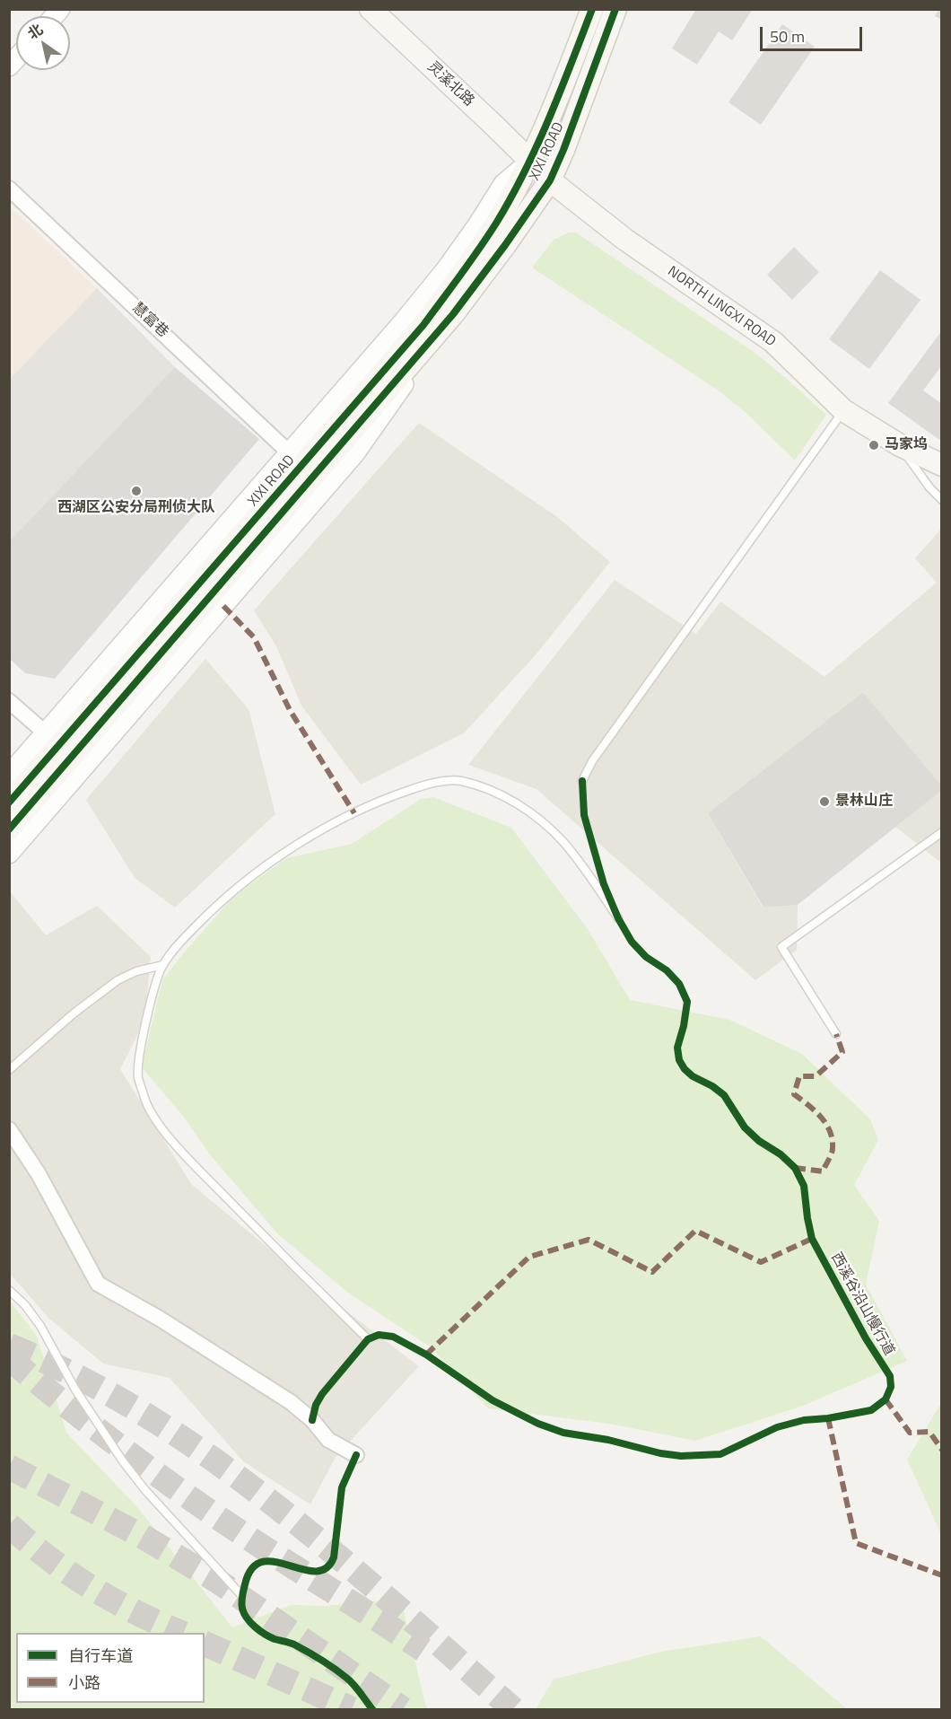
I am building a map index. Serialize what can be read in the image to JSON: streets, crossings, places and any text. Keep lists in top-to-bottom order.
{
  "streets": {
    "main road": ["灵溪北路", "XIXI ROAD", "NORTH LINGXI ROAD"],
    "street": ["慧富巷"],
    "cycle path": ["西溪谷沿山慢行道"]
  },
  "crossings": [
    ["灵溪北路", "XIXI ROAD"],
    ["灵溪北路", "NORTH LINGXI ROAD"],
    ["XIXI ROAD", "NORTH LINGXI ROAD"],
    ["XIXI ROAD", "慧富巷"]
  ],
  "places": ["马家坞", "西湖区公安分局刑侦大队", "景林山庄"],
  "legend": ["自行车道", "小路"],
  "scale_bar": "50 m",
  "north": "top left"
}
